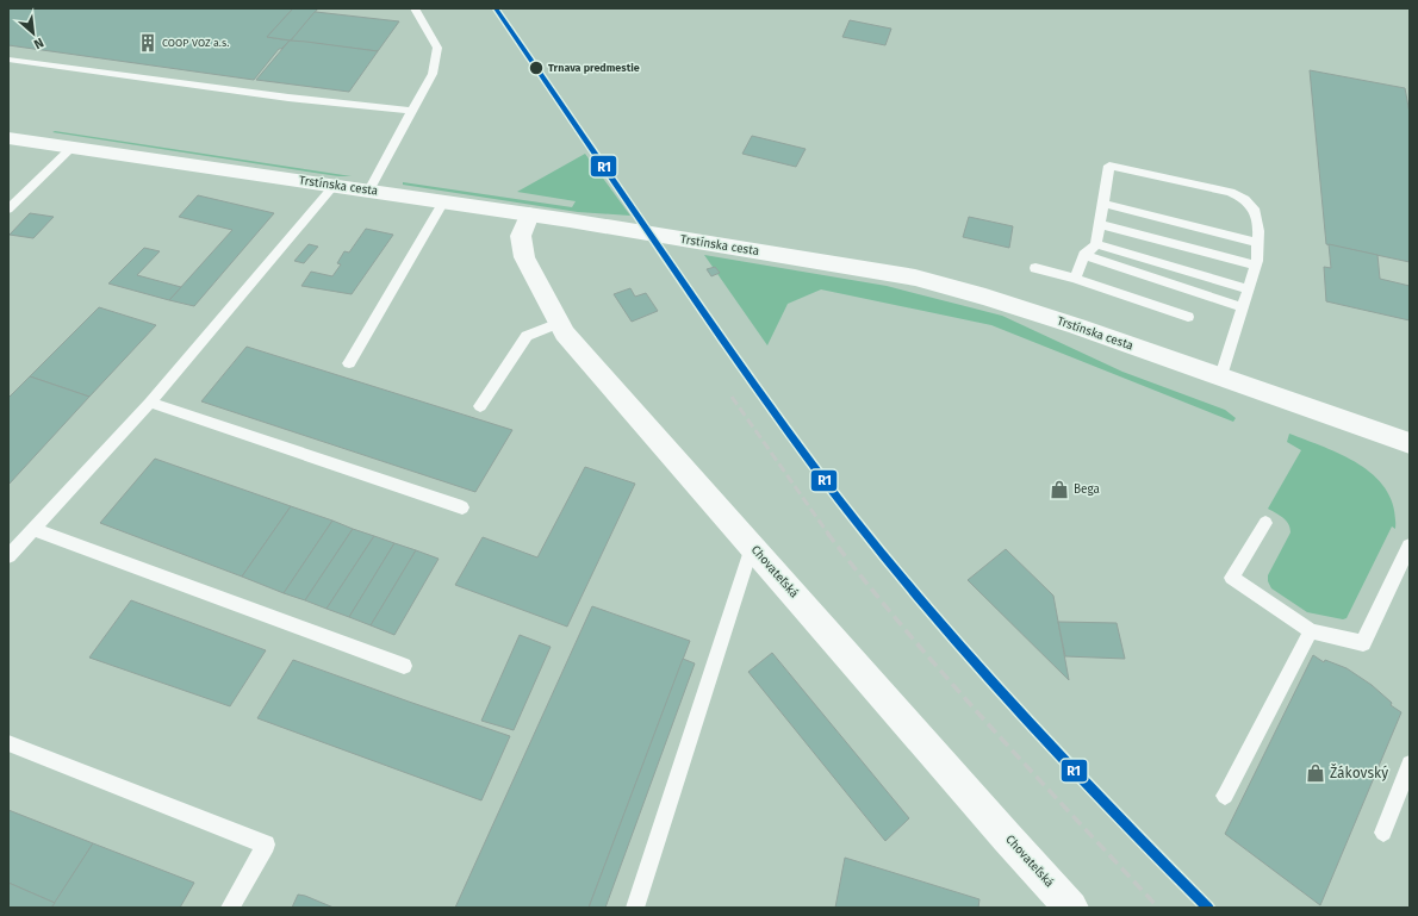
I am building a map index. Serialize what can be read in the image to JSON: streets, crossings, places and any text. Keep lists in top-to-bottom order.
{
  "streets": {
    "main road": ["Trstínska cesta", "Chovateľská"]
  },
  "crossings": [
    ["Trstínska cesta", "Chovateľská"]
  ],
  "places": {
    "building": ["COOP VOZ a.s."],
    "other": ["Trnava predmestie"],
    "shop": ["Bega", "Žákovský"]
  },
  "lines": ["transit line R1"],
  "north": "bottom right"
}
